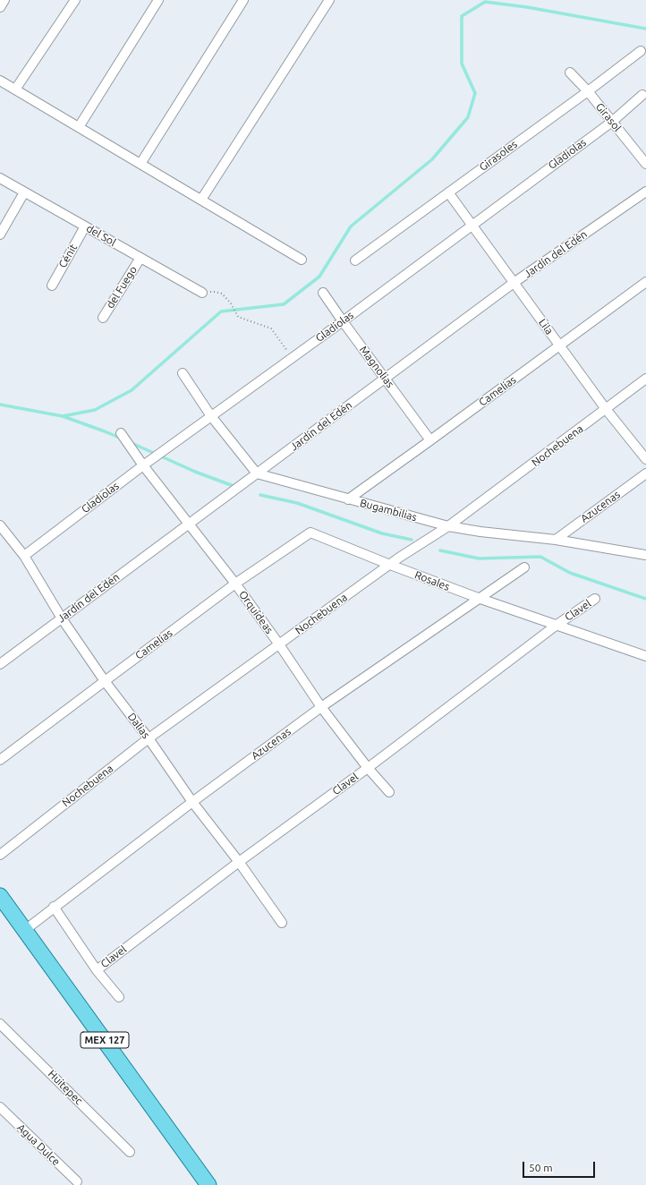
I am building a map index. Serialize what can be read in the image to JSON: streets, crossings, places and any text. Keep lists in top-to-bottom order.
{
  "streets": {
    "main road": ["MEX 127"],
    "street": [
      "Girasol",
      "Gladiolas",
      "Girasoles",
      "del Sol",
      "Jardín del Edén",
      "Cénit",
      "del Fuego",
      "Lila",
      "Magnolias",
      "Camelias",
      "Nochebuena",
      "Azucenas",
      "Bugambilias",
      "Rosales",
      "Clavel",
      "Orquídeas",
      "Dalias",
      "Huitepec",
      "Agua Dulce"
    ]
  },
  "crossings": [
    ["Girasol", "Gladiolas"],
    ["Girasol", "Girasoles"],
    ["Gladiolas", "Lila"],
    ["Gladiolas", "Magnolias"],
    ["Gladiolas", "Orquídeas"],
    ["Gladiolas", "Dalias"],
    ["Girasoles", "Lila"],
    ["del Sol", "Cénit"],
    ["del Sol", "del Fuego"],
    ["Jardín del Edén", "Lila"],
    ["Jardín del Edén", "Magnolias"],
    ["Jardín del Edén", "Bugambilias"],
    ["Jardín del Edén", "Orquídeas"],
    ["Jardín del Edén", "Dalias"],
    ["Lila", "Camelias"],
    ["Lila", "Nochebuena"],
    ["Magnolias", "Camelias"],
    ["Camelias", "Bugambilias"],
    ["Camelias", "Rosales"],
    ["Camelias", "Orquídeas"],
    ["Camelias", "Dalias"],
    ["Nochebuena", "Bugambilias"],
    ["Nochebuena", "Rosales"],
    ["Nochebuena", "Orquídeas"],
    ["Nochebuena", "Dalias"],
    ["Azucenas", "Bugambilias"],
    ["Azucenas", "Rosales"],
    ["Azucenas", "Orquídeas"],
    ["Azucenas", "Dalias"],
    ["Azucenas", "MEX 127"],
    ["Rosales", "Clavel"],
    ["Clavel", "Orquídeas"],
    ["Clavel", "Dalias"]
  ],
  "scale_bar": "50 m"
}
